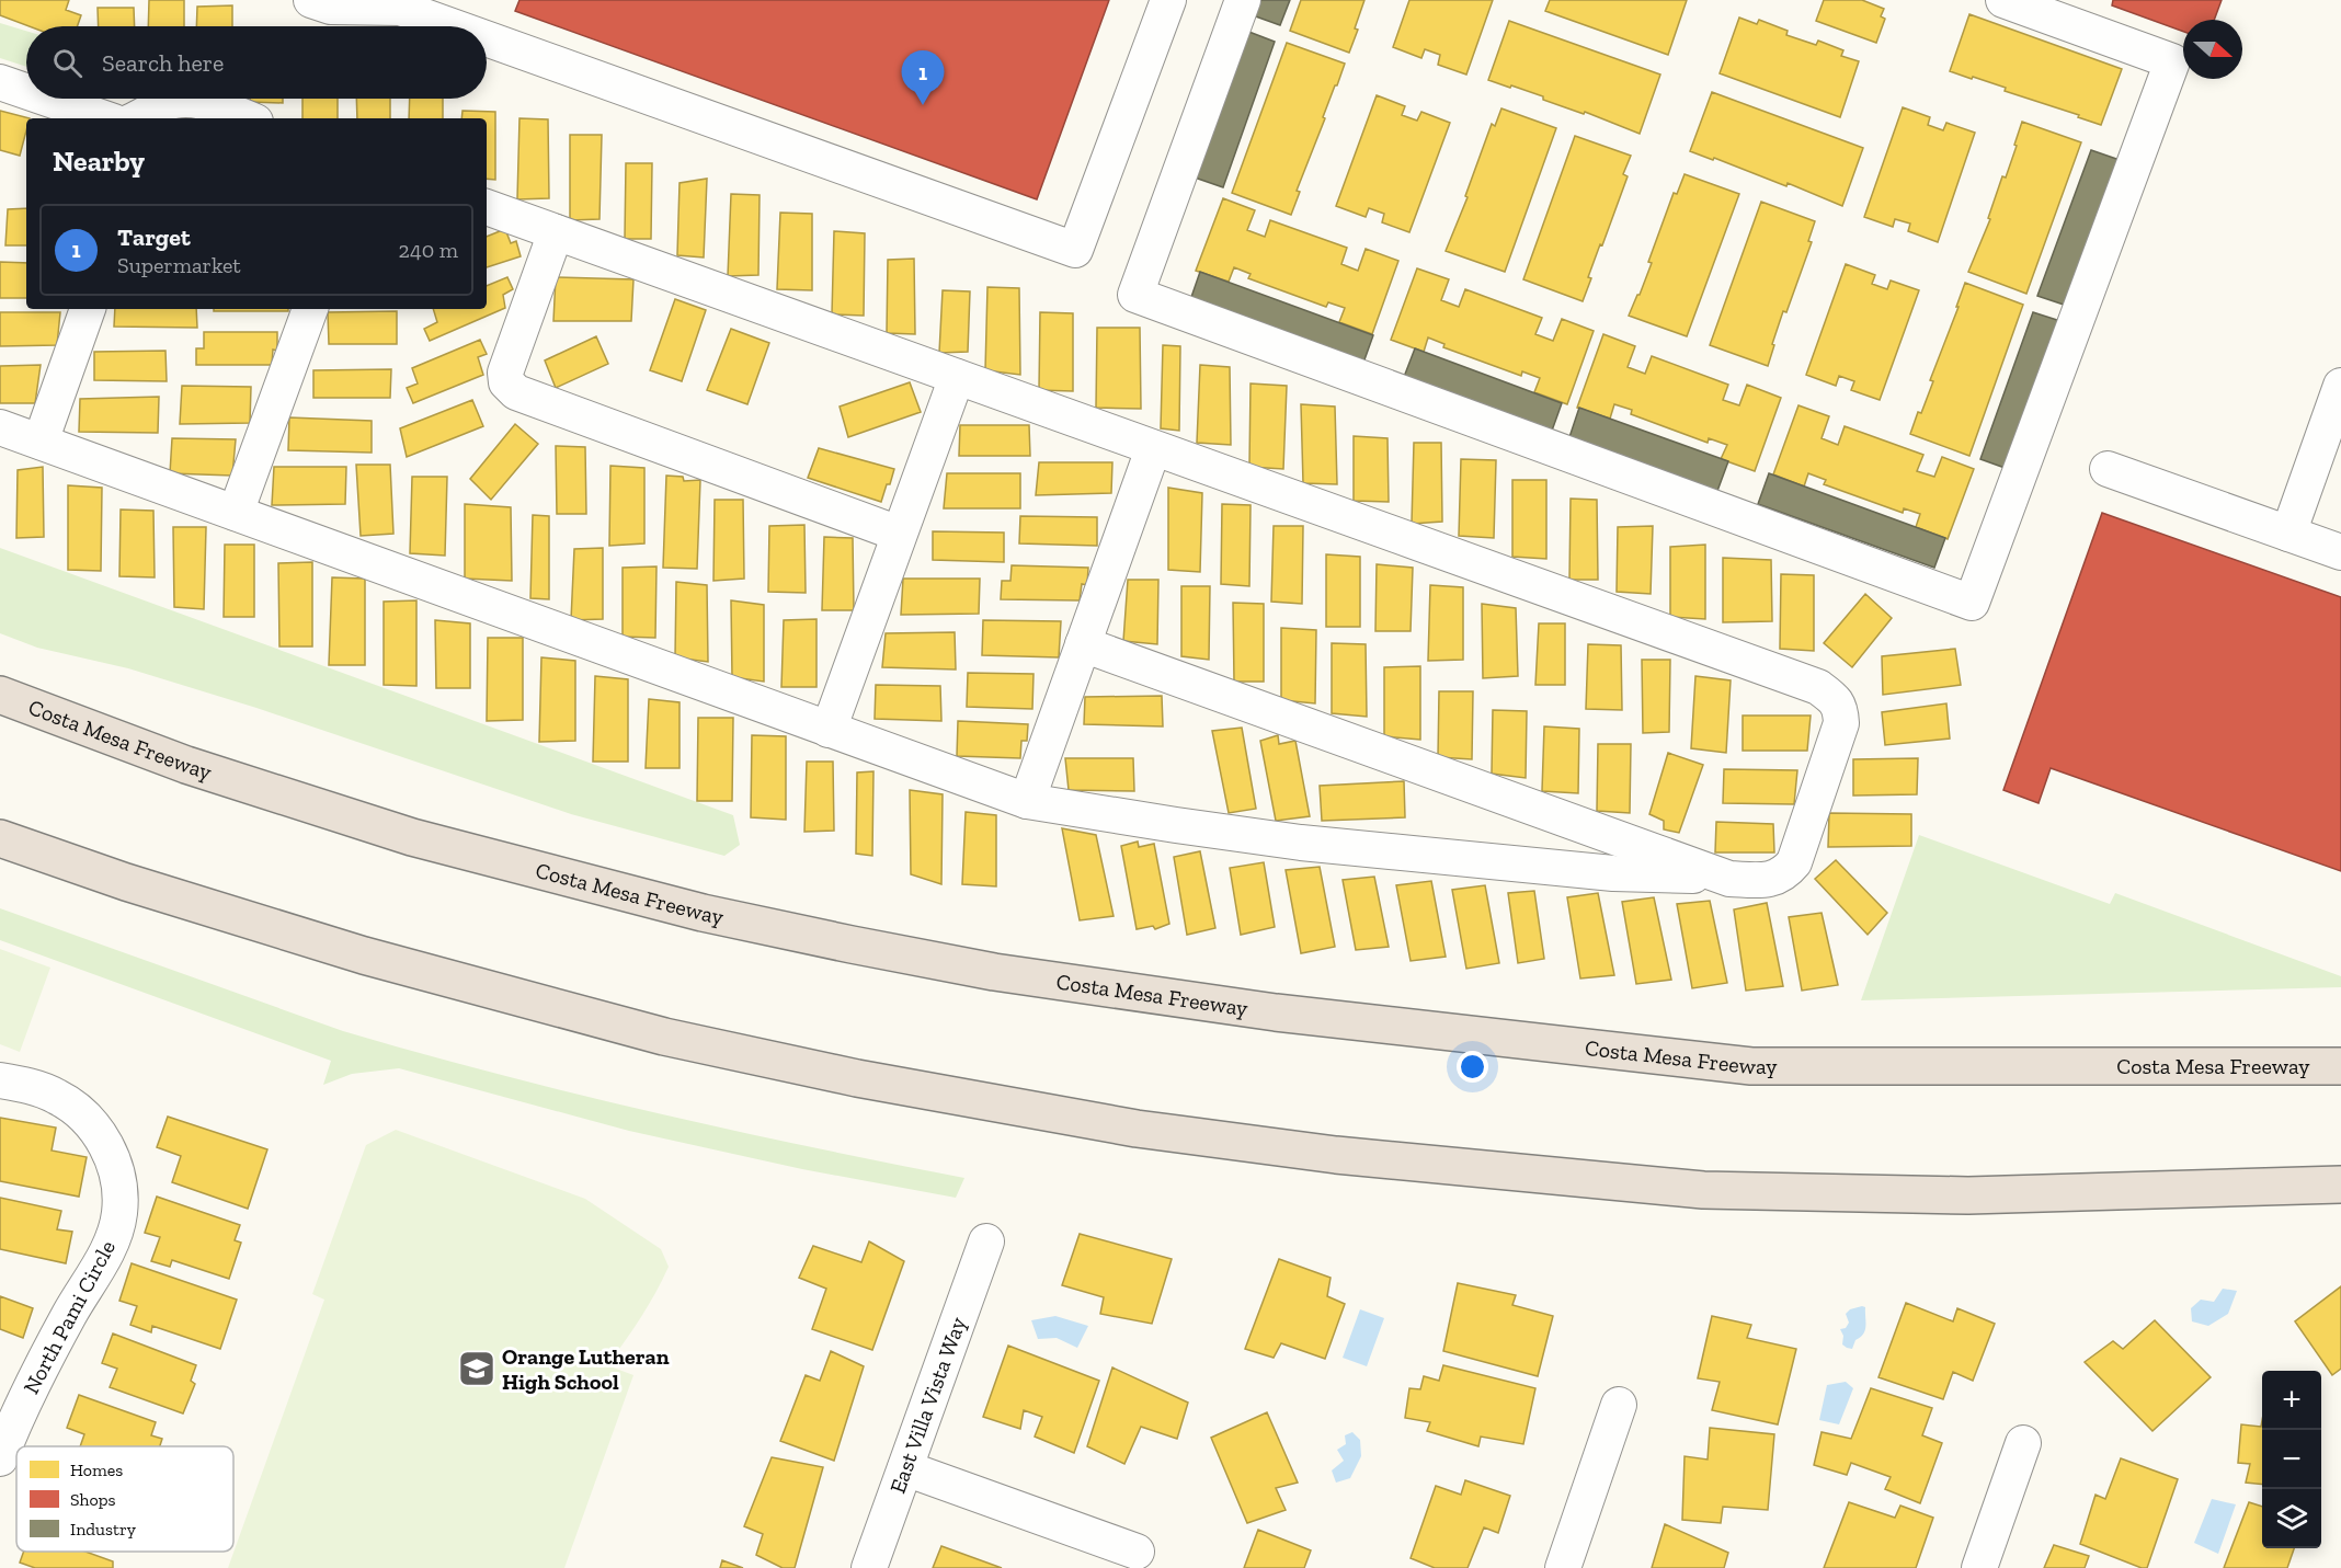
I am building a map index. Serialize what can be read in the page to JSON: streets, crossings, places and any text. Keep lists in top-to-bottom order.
{
  "streets": {
    "highway": ["Costa Mesa Freeway"],
    "street": ["North Pami Circle", "East Villa Vista Way"]
  },
  "places": {
    "school or university": ["Orange Lutheran High School"]
  },
  "legend": ["Homes", "Shops", "Industry"],
  "north": "right",
  "page": {
    "search": "Search here",
    "pins": "1",
    "heading": "Nearby",
    "list": [
      {
        "mark": "1",
        "name": "Target",
        "note": "Supermarket",
        "value": "240 m"
      }
    ],
    "map_buttons": ["+", "−"]
  }
}
